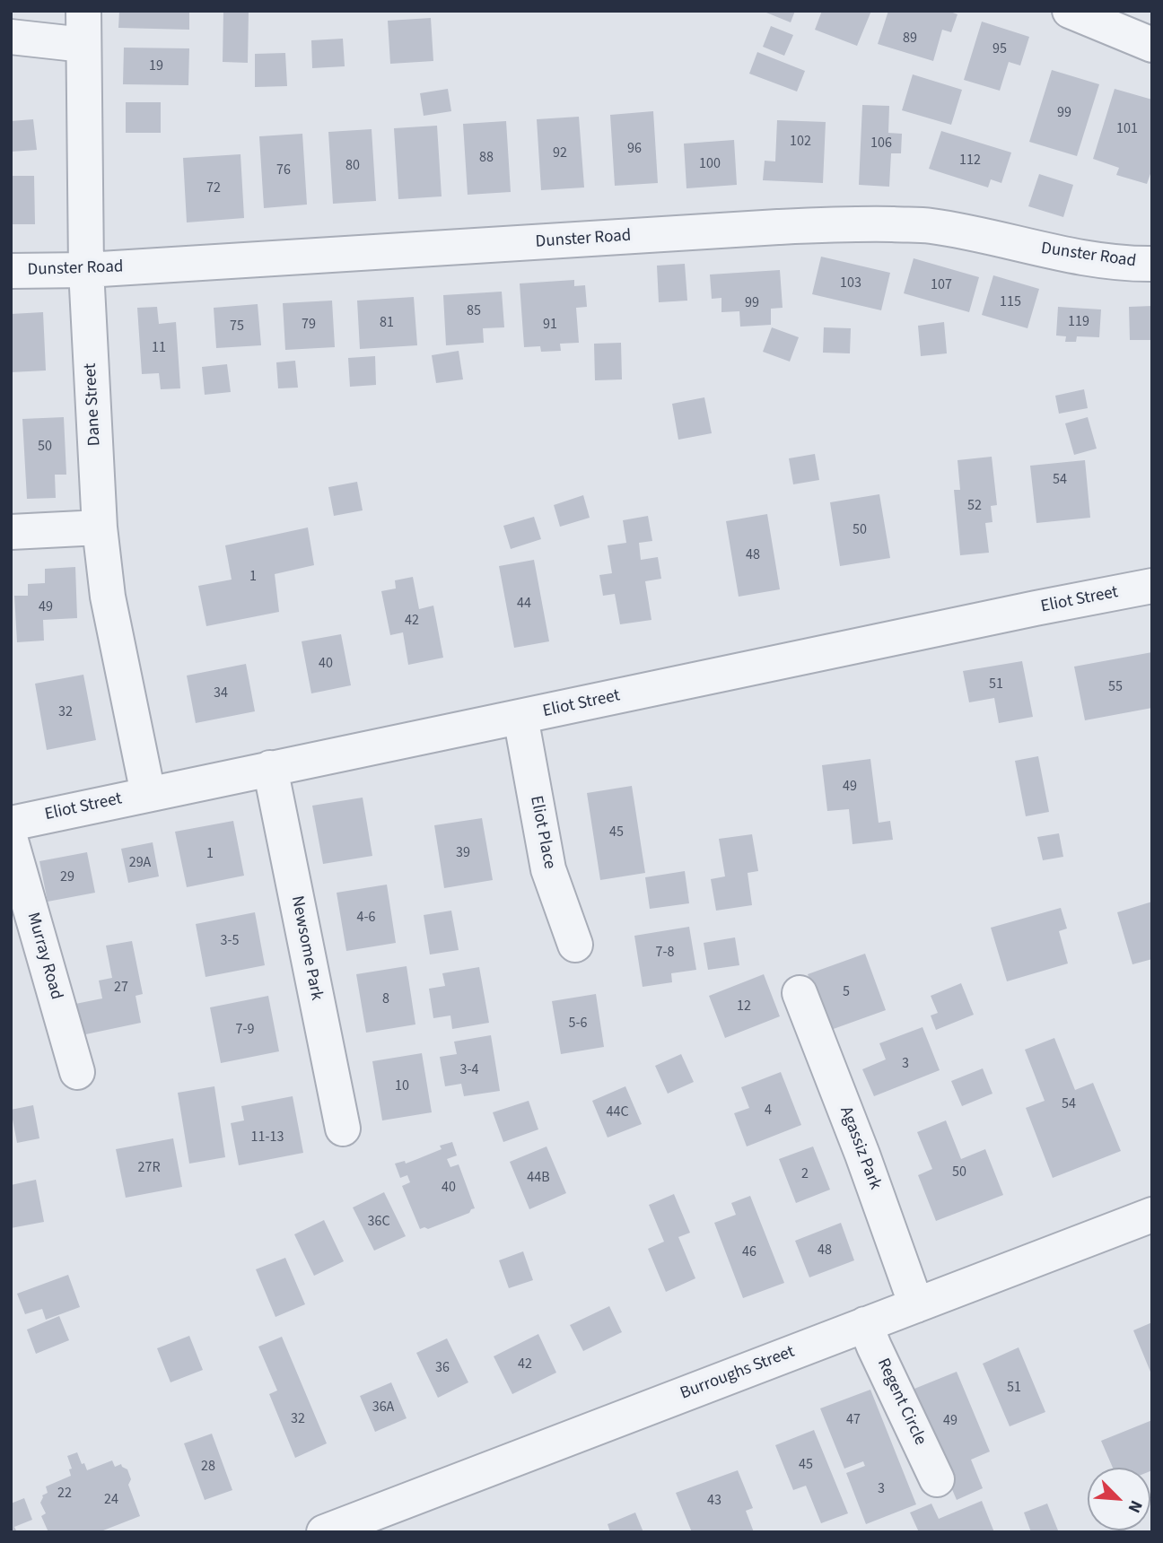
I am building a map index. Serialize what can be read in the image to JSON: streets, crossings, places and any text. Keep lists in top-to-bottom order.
{
  "streets": {
    "street": [
      "Dunster Road",
      "Dane Street",
      "Eliot Street",
      "Eliot Place",
      "Newsome Park",
      "Murray Road",
      "Agassiz Park",
      "Burroughs Street",
      "Regent Circle"
    ]
  },
  "crossings": [
    ["Dunster Road", "Dane Street"],
    ["Dane Street", "Eliot Street"],
    ["Eliot Street", "Eliot Place"],
    ["Eliot Street", "Newsome Park"],
    ["Agassiz Park", "Burroughs Street"],
    ["Burroughs Street", "Regent Circle"]
  ],
  "house_numbers": [
    "89",
    "95",
    "19",
    "99",
    "101",
    "102",
    "106",
    "96",
    "92",
    "88",
    "112",
    "100",
    "80",
    "76",
    "72",
    "103",
    "107",
    "115",
    "99",
    "85",
    "119",
    "81",
    "79",
    "91",
    "75",
    "11",
    "50",
    "54",
    "52",
    "50",
    "48",
    "1",
    "44",
    "49",
    "42",
    "40",
    "51",
    "55",
    "34",
    "32",
    "49",
    "45",
    "39",
    "1",
    "29A",
    "29",
    "4-6",
    "3-5",
    "7-8",
    "27",
    "5",
    "8",
    "12",
    "5-6",
    "7-9",
    "3",
    "3-4",
    "10",
    "54",
    "4",
    "44C",
    "11-13",
    "27R",
    "50",
    "2",
    "44B",
    "40",
    "36C",
    "48",
    "46",
    "42",
    "36",
    "51",
    "36A",
    "32",
    "47",
    "49",
    "45",
    "28",
    "3",
    "22",
    "24",
    "43"
  ],
  "north": "bottom right"
}
